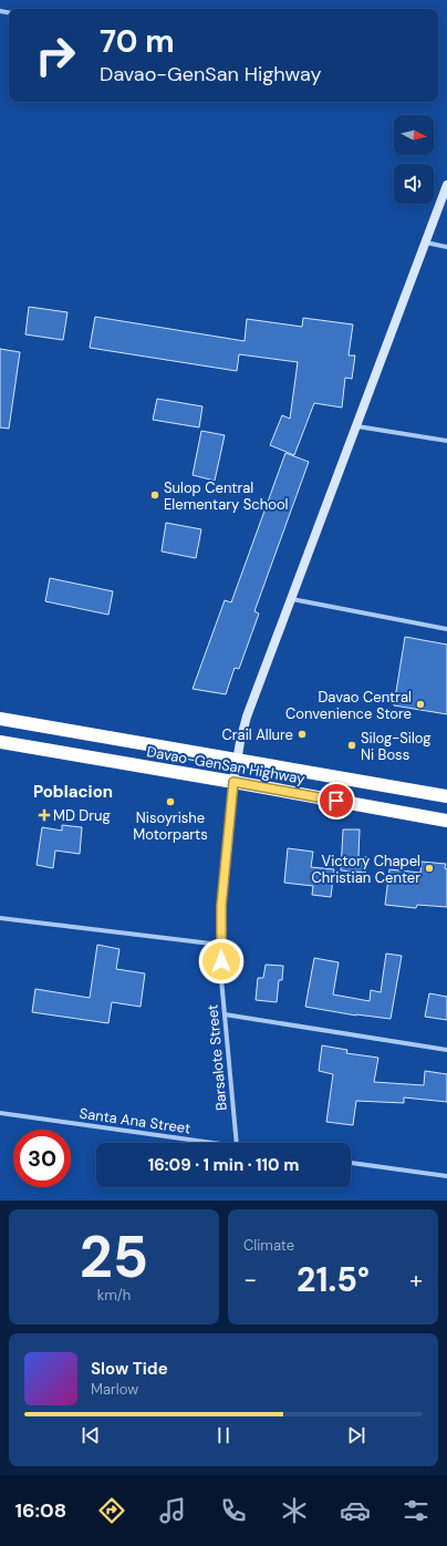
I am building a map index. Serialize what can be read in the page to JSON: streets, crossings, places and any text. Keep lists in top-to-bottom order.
{
  "streets": {
    "highway": ["Davao-GenSan Highway"],
    "street": ["Barsalote Street", "Santa Ana Street"]
  },
  "crossings": [
    ["Davao-GenSan Highway", "Barsalote Street"]
  ],
  "districts": ["Poblacion"],
  "places": {
    "other": [
      "Sulop Central Elementary School",
      "Davao Central Convenience Store",
      "Crail Allure",
      "Silog-Silog Ni Boss",
      "Nisoyrishe Motorparts",
      "Victory Chapel Christian Center"
    ],
    "health": ["MD Drug"]
  },
  "north": "right",
  "page": {
    "turn": ["70 m", "Davao-GenSan Highway"],
    "limit": "30",
    "trip": "16:09 · 1 min · 110 m",
    "tile": [
      ["25", "km/h"],
      "Climate"
    ],
    "heat": ["−", "21.5°", "+"],
    "song": ["Slow Tide", "Marlow"],
    "tabs": "16:08"
  }
}
